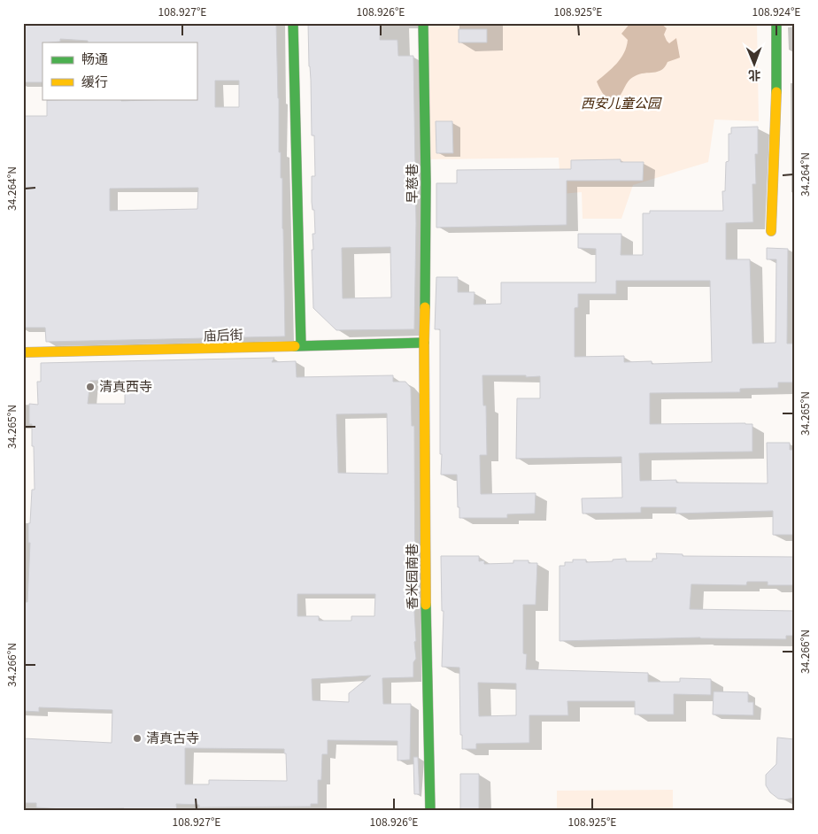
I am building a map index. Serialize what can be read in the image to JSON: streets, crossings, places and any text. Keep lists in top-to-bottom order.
{
  "streets": {
    "street": ["早慈巷", "庙后街", "香米园南巷"]
  },
  "crossings": [
    ["早慈巷", "庙后街"],
    ["早慈巷", "香米园南巷"],
    ["庙后街", "香米园南巷"]
  ],
  "parks": ["西安儿童公园"],
  "places": ["清真西寺", "清真古寺"],
  "legend": ["畅通", "缓行"],
  "north": "bottom",
  "coordinates": [
    "108.927°E",
    "108.926°E",
    "108.925°E",
    "108.924°E",
    "34.264°N",
    "34.265°N",
    "34.266°N"
  ]
}
